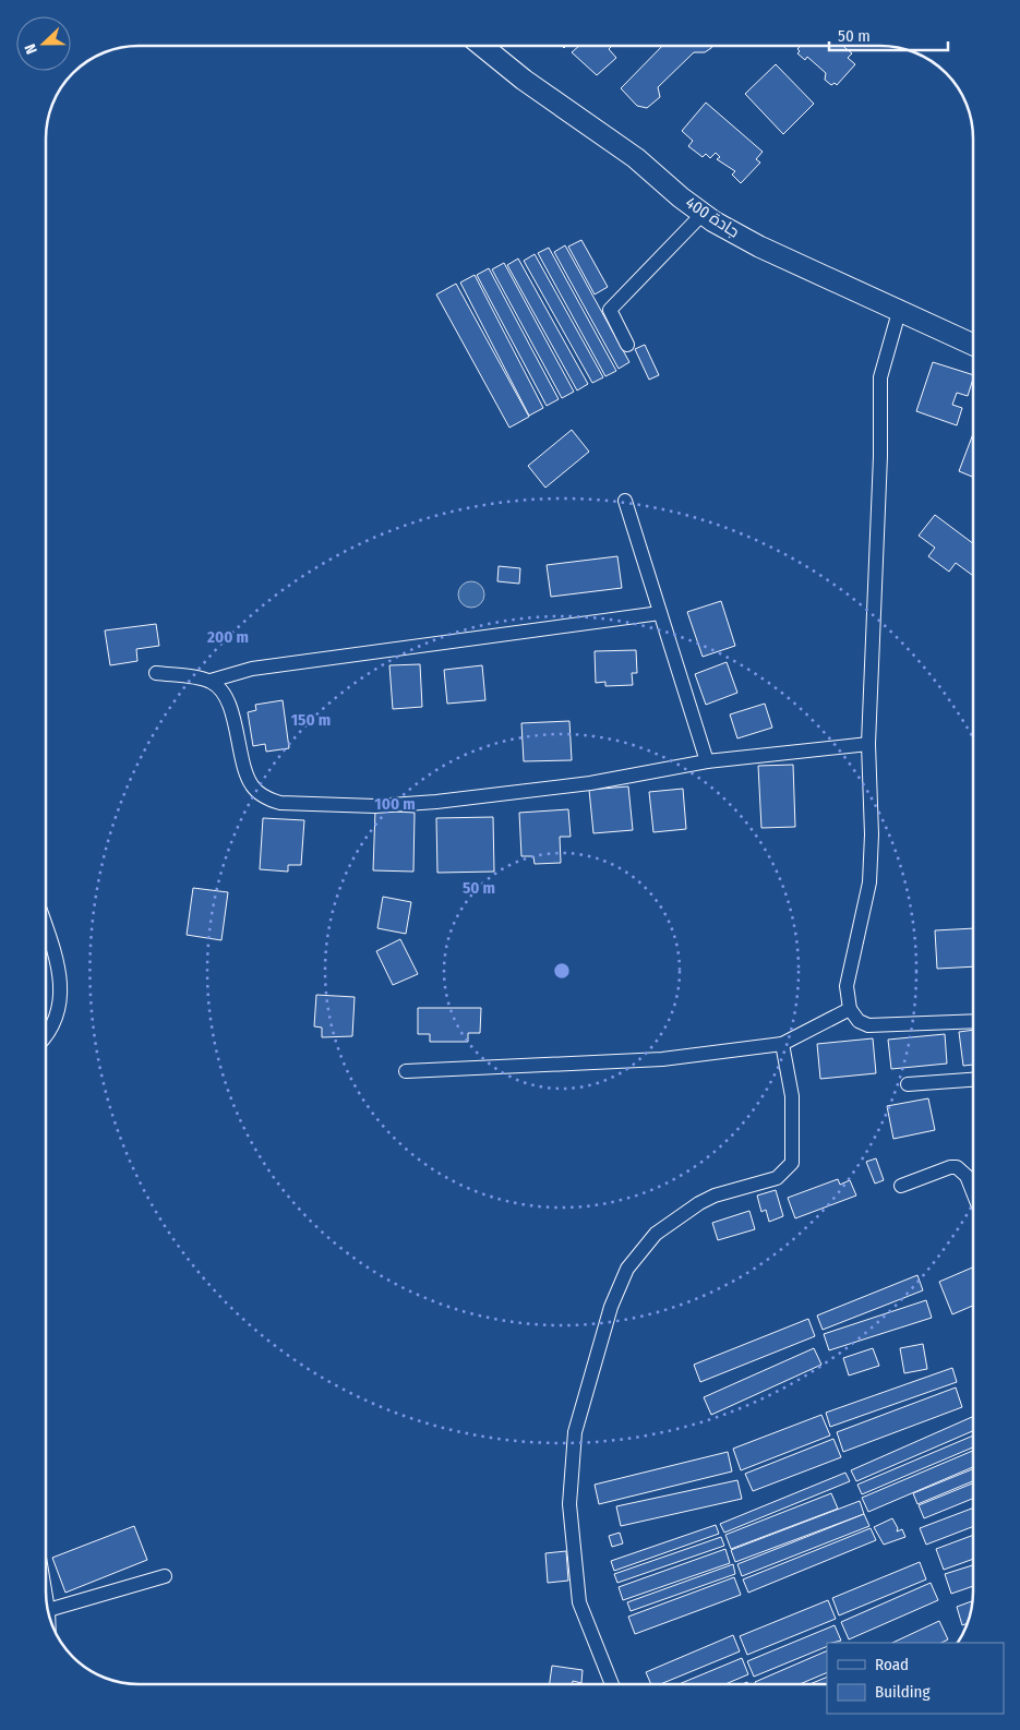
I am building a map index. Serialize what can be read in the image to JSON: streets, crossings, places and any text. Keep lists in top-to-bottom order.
{
  "streets": {
    "main road": ["جادة 400"]
  },
  "legend": ["Road", "Building"],
  "scale_bar": "50 m",
  "north": "left",
  "rings": [
    "200 m",
    "150 m",
    "100 m",
    "50 m"
  ]
}
